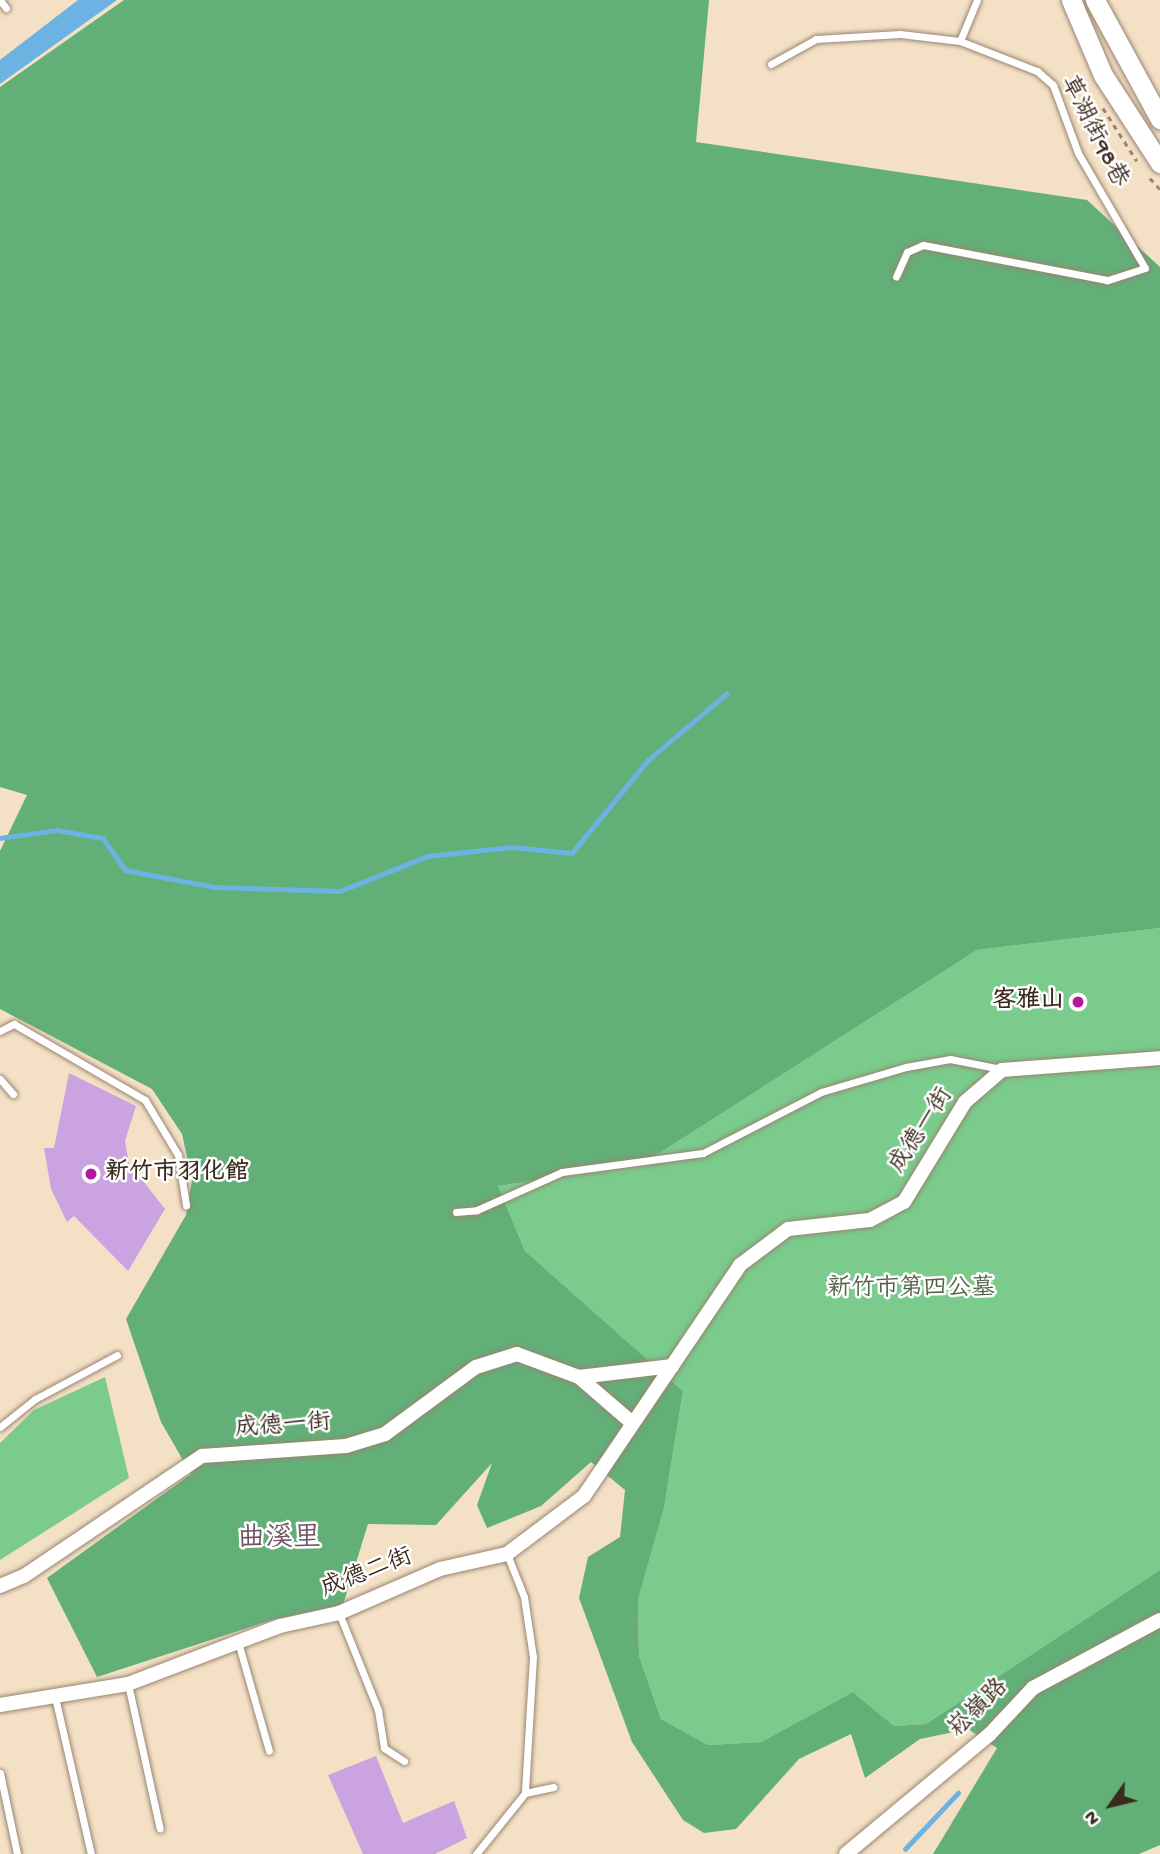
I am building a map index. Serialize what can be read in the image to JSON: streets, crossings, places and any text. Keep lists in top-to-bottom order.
{
  "streets": {
    "street": ["成德一街", "成德二街", "崧嶺路"],
    "lane": ["草湖街98巷"]
  },
  "crossings": [
    ["成德一街", "成德二街"]
  ],
  "districts": ["曲溪里"],
  "parks": ["新竹市第四公墓"],
  "places": ["客雅山", "新竹市羽化館"],
  "north": "bottom left"
}
